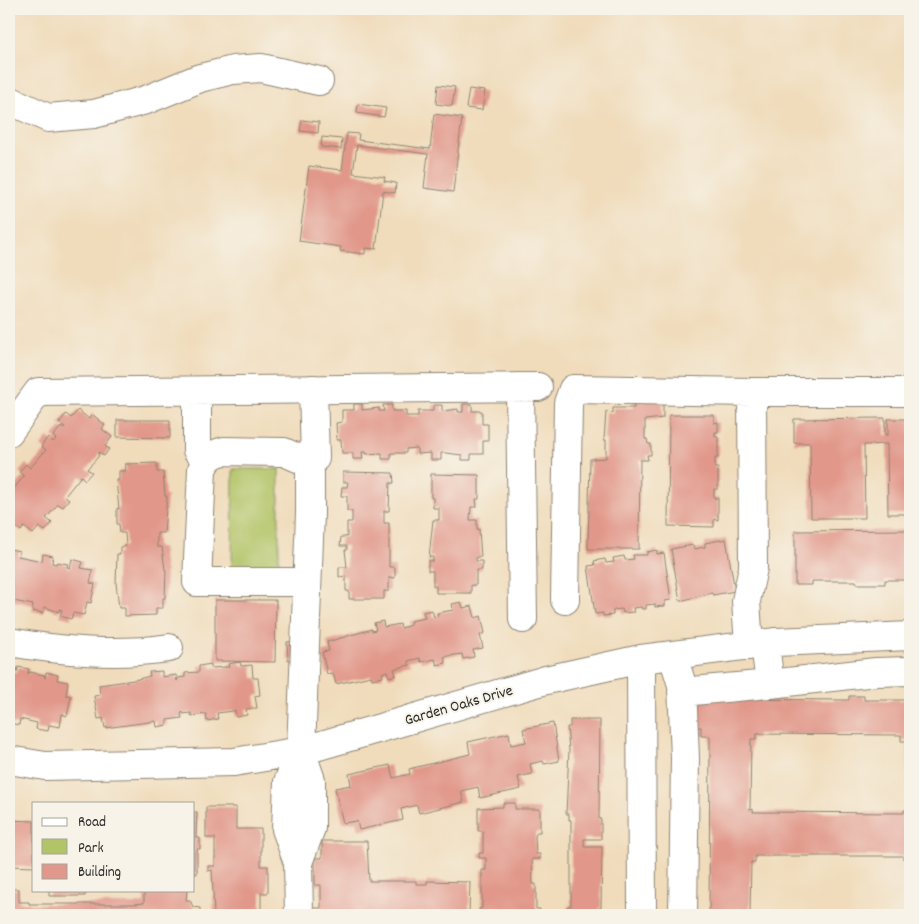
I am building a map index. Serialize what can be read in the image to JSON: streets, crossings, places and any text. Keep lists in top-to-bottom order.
{
  "streets": {
    "street": ["Garden Oaks Drive"]
  },
  "legend": ["Road", "Park", "Building"]
}
